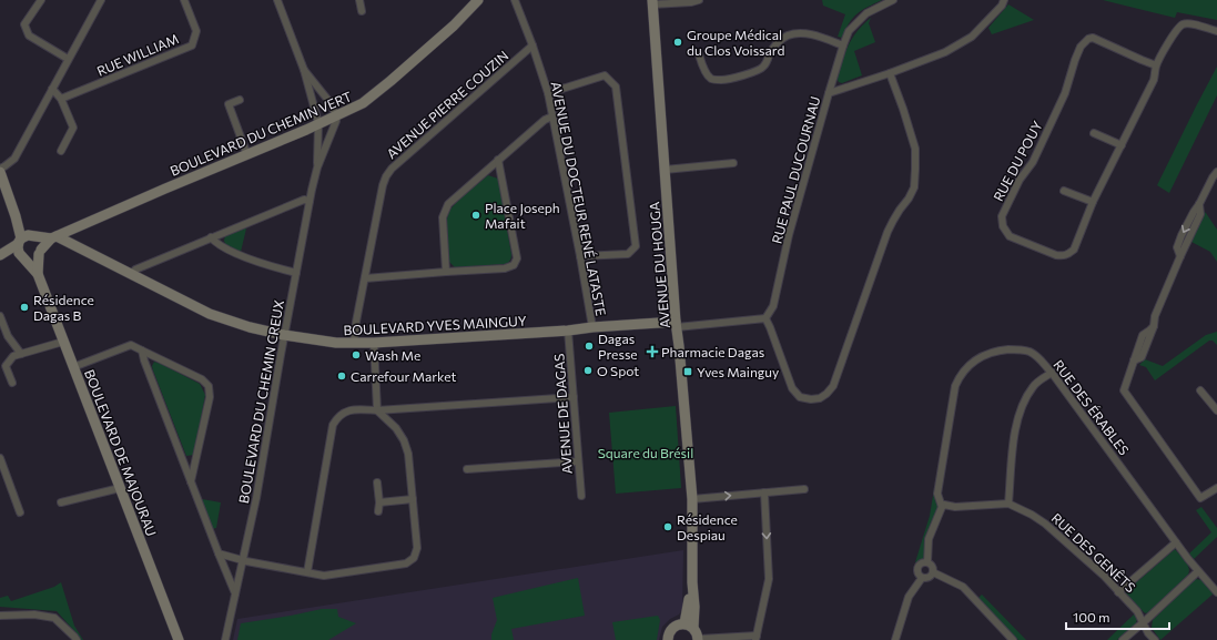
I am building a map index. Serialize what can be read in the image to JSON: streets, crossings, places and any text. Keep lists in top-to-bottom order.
{
  "streets": {
    "street": [
      "RUE WILLIAM",
      "AVENUE PIERRE COUZIN",
      "BOULEVARD DU CHEMIN VERT",
      "RUE DU POUY",
      "RUE PAUL DUCOURNAU",
      "AVENUE DU DOCTEUR RENÉ LATASTE",
      "AVENUE DU HOUGA",
      "BOULEVARD YVES MAINGUY",
      "BOULEVARD DU CHEMIN CREUX",
      "RUE DES ÉRABLES",
      "AVENUE DE DAGAS",
      "BOULEVARD DE MAJOURAU",
      "RUE DES GENÊTS"
    ]
  },
  "crossings": [
    ["AVENUE PIERRE COUZIN", "AVENUE DU DOCTEUR RENÉ LATASTE"],
    ["AVENUE PIERRE COUZIN", "BOULEVARD YVES MAINGUY"],
    ["BOULEVARD DU CHEMIN VERT", "BOULEVARD YVES MAINGUY"],
    ["BOULEVARD DU CHEMIN VERT", "BOULEVARD DU CHEMIN CREUX"],
    ["BOULEVARD DU CHEMIN VERT", "BOULEVARD DE MAJOURAU"],
    ["AVENUE DU DOCTEUR RENÉ LATASTE", "BOULEVARD YVES MAINGUY"],
    ["AVENUE DU HOUGA", "BOULEVARD YVES MAINGUY"],
    ["BOULEVARD YVES MAINGUY", "BOULEVARD DU CHEMIN CREUX"],
    ["BOULEVARD YVES MAINGUY", "AVENUE DE DAGAS"],
    ["RUE DES ÉRABLES", "RUE DES GENÊTS"]
  ],
  "parks": ["Square du Brésil"],
  "places": {
    "other": [
      "Groupe Médical du Clos Voissard",
      "Place Joseph Mafait",
      "Résidence Dagas B",
      "Dagas Presse",
      "Wash Me",
      "O Spot",
      "Carrefour Market",
      "Résidence Despiau"
    ],
    "health": ["Pharmacie Dagas"],
    "transit": ["Yves Mainguy"]
  },
  "scale_bar": "100 m"
}
